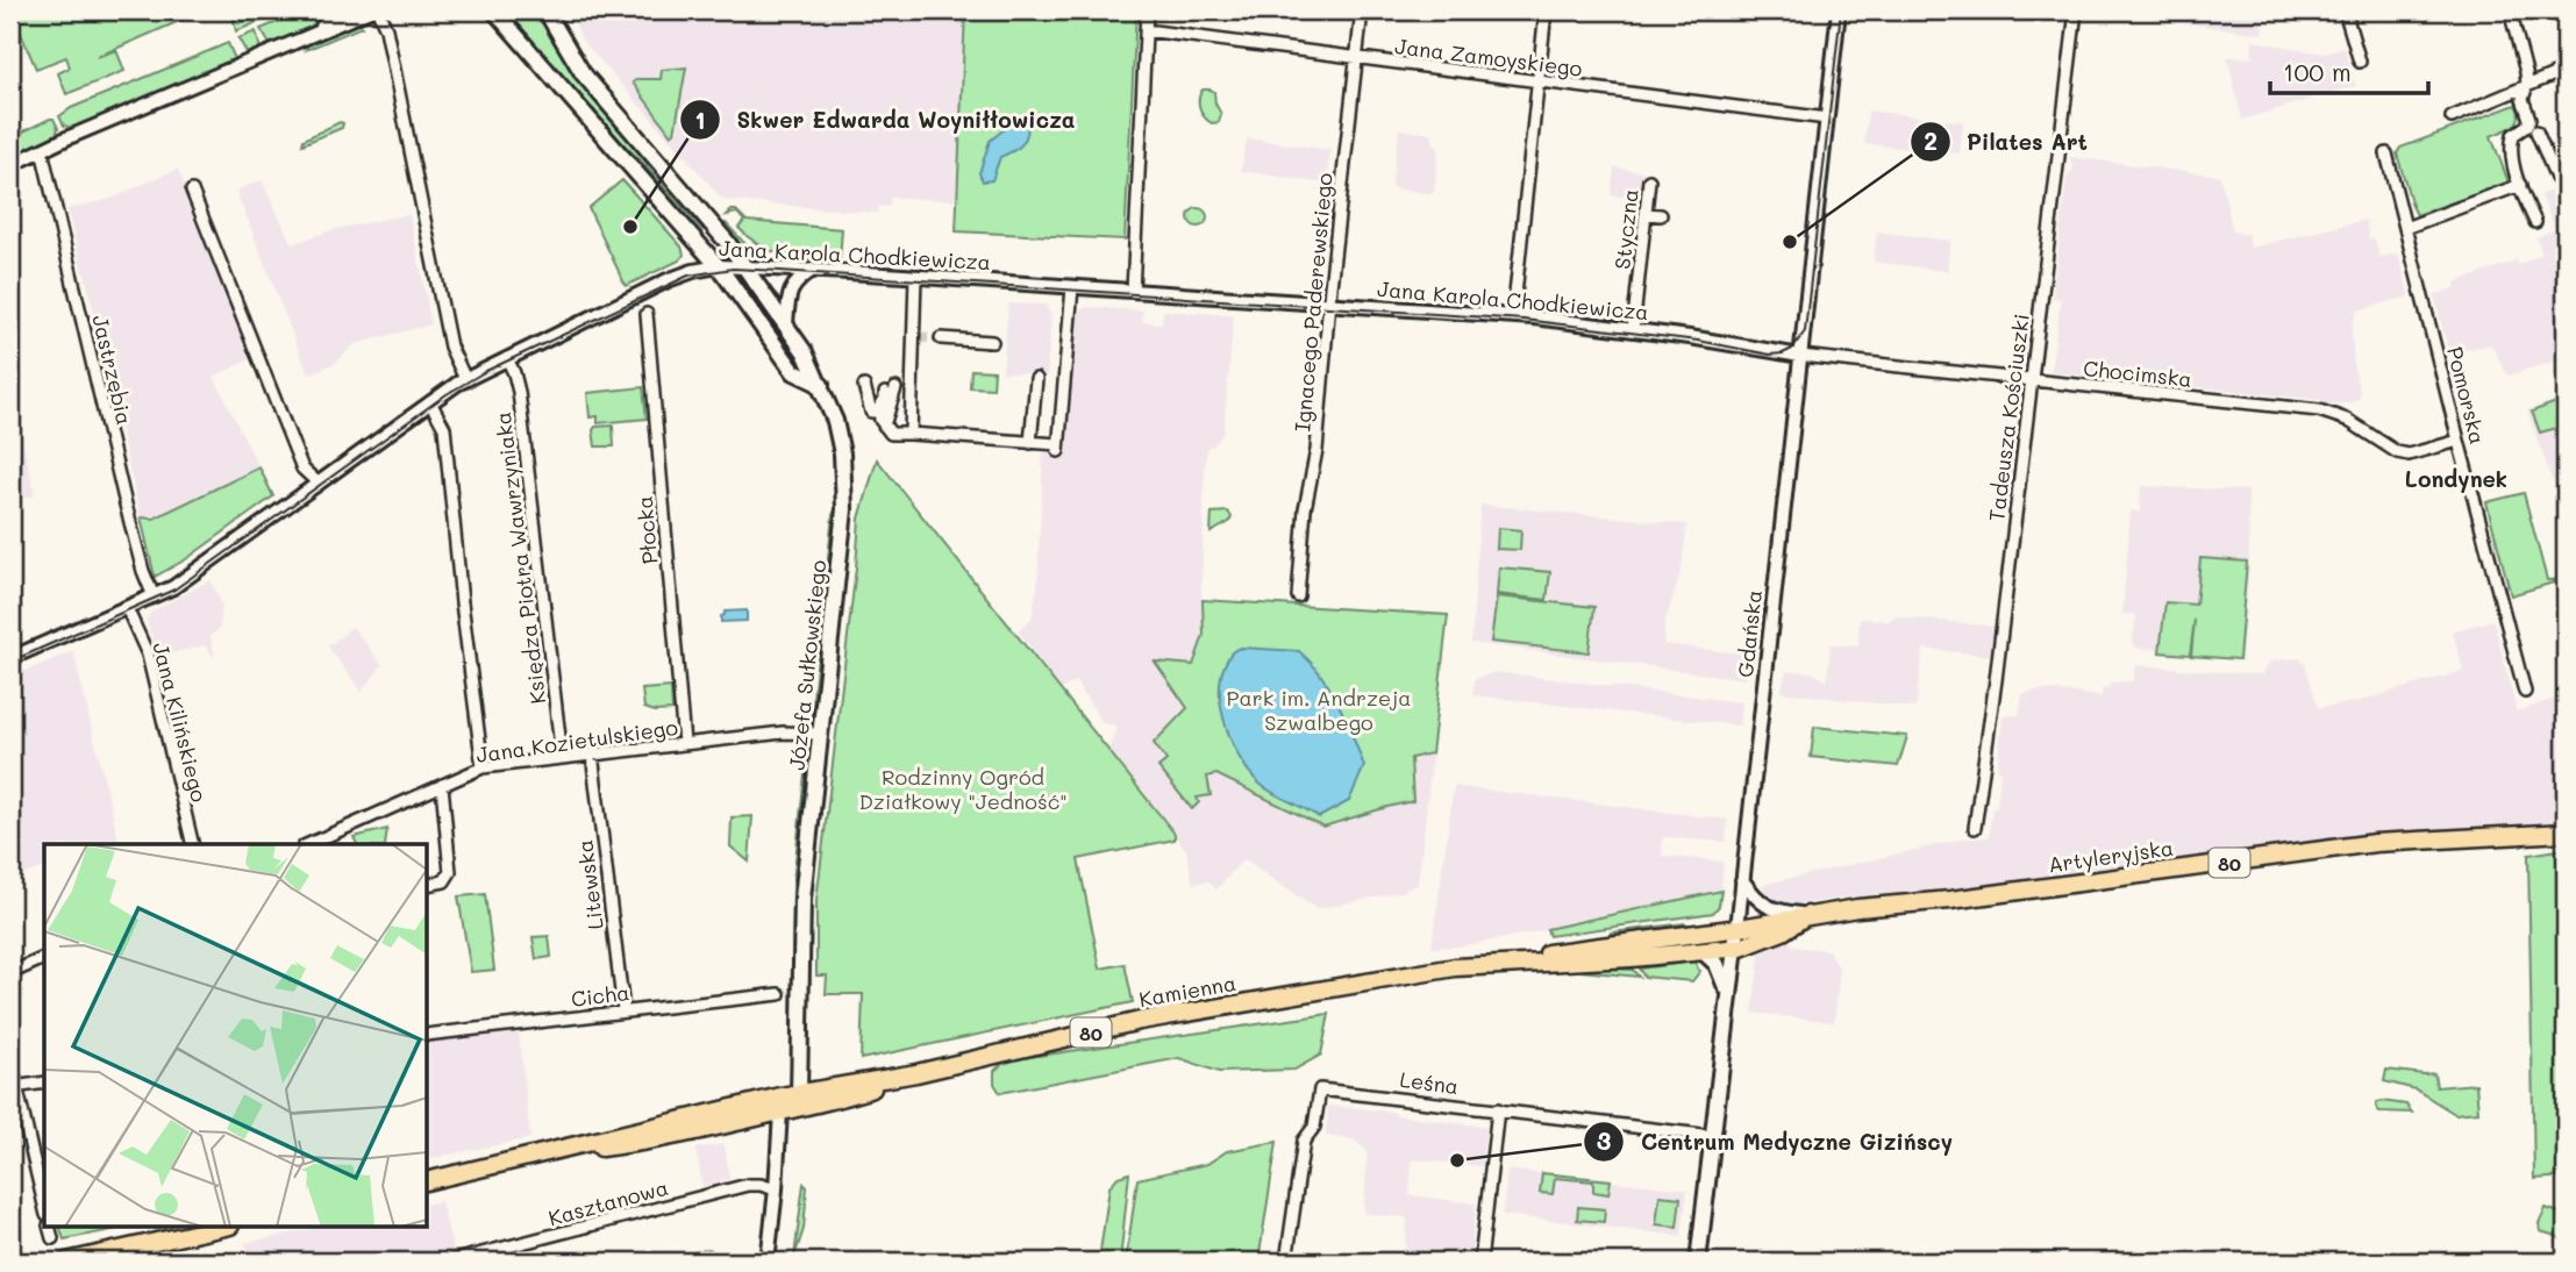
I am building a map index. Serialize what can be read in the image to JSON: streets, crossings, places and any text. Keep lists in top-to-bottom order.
{
  "streets": {
    "main road": [
      "Gdańska",
      "Józefa Sułkowskiego",
      "Artyleryjska",
      "80",
      "Kamienna"
    ],
    "street": [
      "Jana Zamoyskiego",
      "Styczna",
      "Jana Karola Chodkiewicza",
      "Ignacego Paderewskiego",
      "Jastrzębia",
      "Chocimska",
      "Pomorska",
      "Tadeusza Kościuszki",
      "Płocka",
      "Księdza Piotra Wawrzyniaka",
      "Jana Kilińskiego",
      "Jana Kozietulskiego",
      "Litewska",
      "Cicha",
      "Leśna",
      "Kasztanowa"
    ]
  },
  "crossings": [
    ["Jana Zamoyskiego", "Ignacego Paderewskiego"],
    ["Jana Zamoyskiego", "Gdańska"],
    ["Styczna", "Jana Karola Chodkiewicza"],
    ["Jana Karola Chodkiewicza", "Ignacego Paderewskiego"],
    ["Jana Karola Chodkiewicza", "Jastrzębia"],
    ["Jana Karola Chodkiewicza", "Chocimska"],
    ["Jana Karola Chodkiewicza", "Księdza Piotra Wawrzyniaka"],
    ["Jana Karola Chodkiewicza", "Gdańska"],
    ["Jana Karola Chodkiewicza", "Józefa Sułkowskiego"],
    ["Jana Karola Chodkiewicza", "Jana Kilińskiego"],
    ["Chocimska", "Pomorska"],
    ["Chocimska", "Tadeusza Kościuszki"],
    ["Chocimska", "Gdańska"],
    ["Płocka", "Jana Kozietulskiego"],
    ["Księdza Piotra Wawrzyniaka", "Jana Kozietulskiego"],
    ["Gdańska", "Artyleryjska"],
    ["Gdańska", "Kamienna"],
    ["Gdańska", "Leśna"],
    ["Józefa Sułkowskiego", "Jana Kozietulskiego"],
    ["Józefa Sułkowskiego", "80"],
    ["Józefa Sułkowskiego", "Kamienna"],
    ["Jana Kozietulskiego", "Litewska"],
    ["Artyleryjska", "Kamienna"],
    ["80", "Kamienna"],
    ["Litewska", "Cicha"]
  ],
  "districts": ["Londynek"],
  "parks": ["Park im. Andrzeja Szwalbego", "Rodzinny Ogród Działkowy \"Jedność\""],
  "places": ["Skwer Edwarda Woyniłłowicza", "Pilates Art", "Centrum Medyczne Gizińscy"],
  "scale_bar": "100 m"
}
